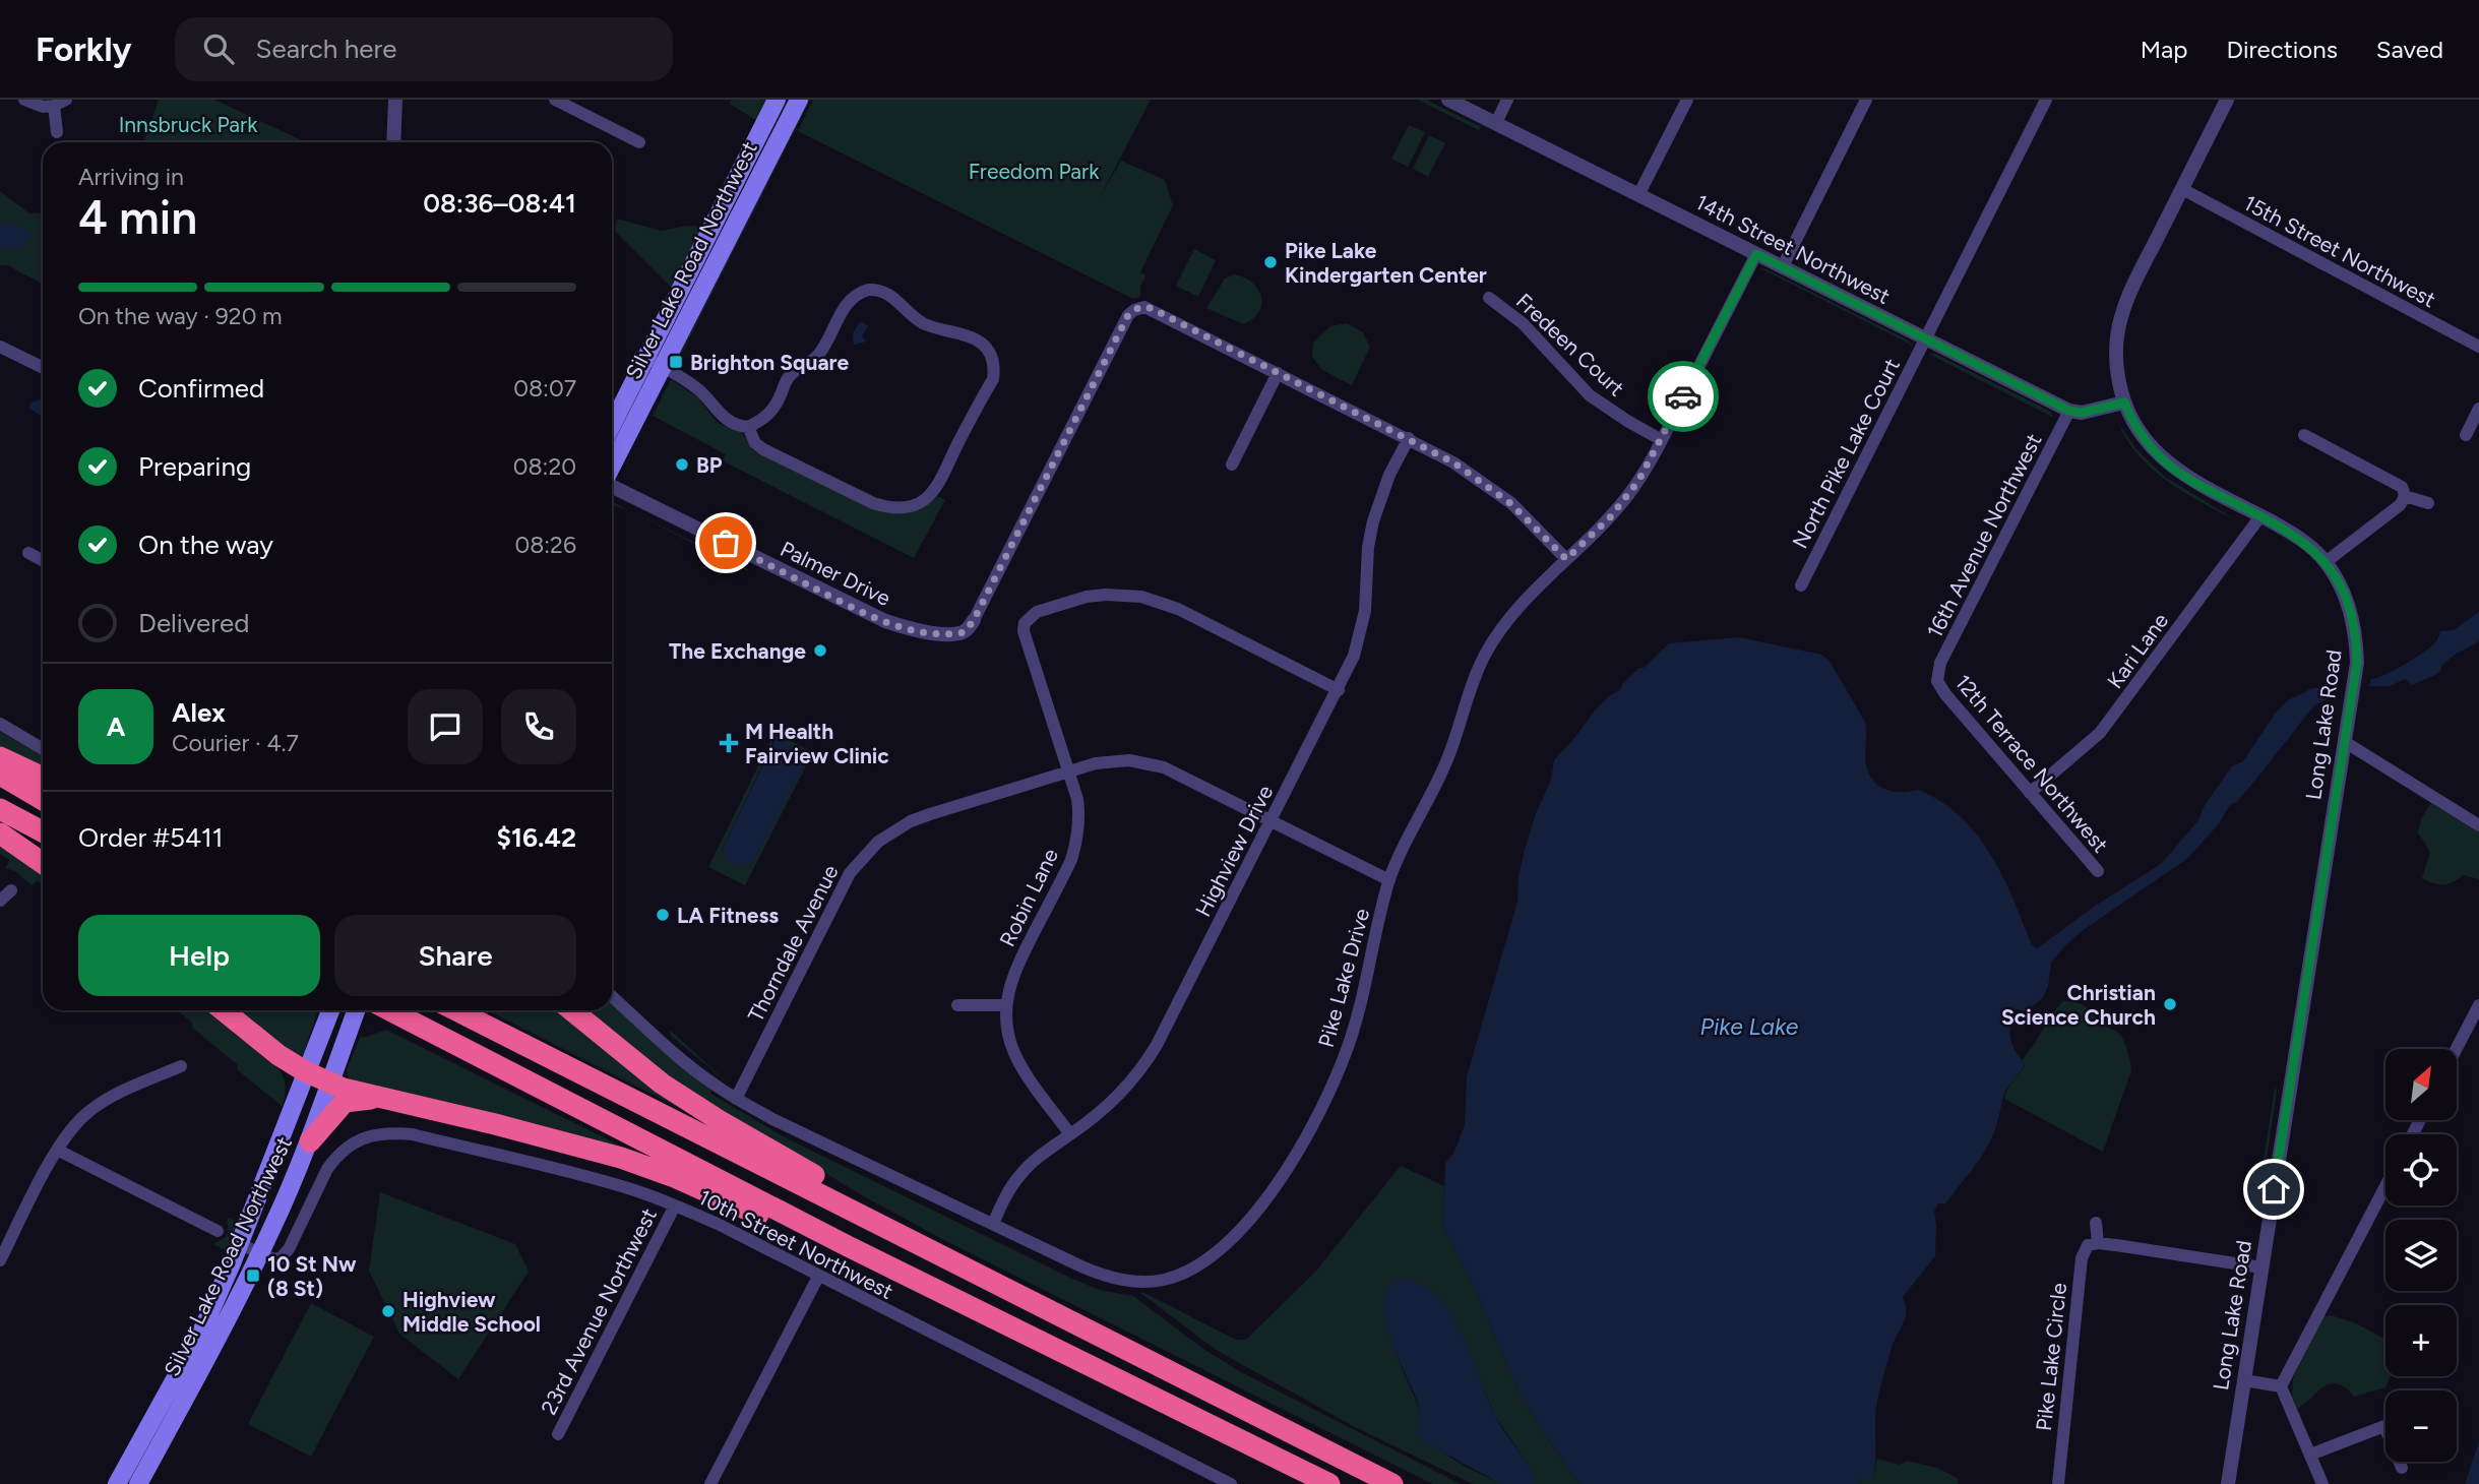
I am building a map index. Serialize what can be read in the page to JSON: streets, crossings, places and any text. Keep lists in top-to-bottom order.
{
  "streets": {
    "main road": ["Silver Lake Road Northwest"],
    "street": [
      "14th Street Northwest",
      "15th Street Northwest",
      "Fredeen Court",
      "North Pike Lake Court",
      "16th Avenue Northwest",
      "Palmer Drive",
      "Kari Lane",
      "Long Lake Road",
      "12th Terrace Northwest",
      "Highview Drive",
      "Robin Lane",
      "Thorndale Avenue",
      "Pike Lake Drive",
      "10th Street Northwest",
      "23rd Avenue Northwest",
      "Pike Lake Circle"
    ]
  },
  "crossings": [
    ["14th Street Northwest", "North Pike Lake Court"],
    ["14th Street Northwest", "16th Avenue Northwest"],
    ["14th Street Northwest", "Pike Lake Drive"],
    ["15th Street Northwest", "Long Lake Road"],
    ["Silver Lake Road Northwest", "10th Street Northwest"],
    ["Fredeen Court", "Pike Lake Drive"],
    ["16th Avenue Northwest", "12th Terrace Northwest"],
    ["Kari Lane", "Long Lake Road"],
    ["Kari Lane", "12th Terrace Northwest"],
    ["Highview Drive", "Robin Lane"],
    ["Highview Drive", "Thorndale Avenue"],
    ["Highview Drive", "Pike Lake Drive"],
    ["Robin Lane", "Thorndale Avenue"],
    ["Thorndale Avenue", "Pike Lake Drive"],
    ["10th Street Northwest", "23rd Avenue Northwest"]
  ],
  "water": ["Pike Lake"],
  "parks": ["Innsbruck Park", "Freedom Park"],
  "places": {
    "other": [
      "Pike Lake Kindergarten Center",
      "BP",
      "The Exchange",
      "LA Fitness",
      "Christian Science Church",
      "Highview Middle School"
    ],
    "transit": ["Brighton Square", "10 St Nw (8 St)"],
    "health": ["M Health Fairview Clinic"]
  },
  "north": "top right",
  "page": {
    "header": "Forkly",
    "search": "Search here",
    "nav": ["Map", "Directions", "Saved"],
    "heading": ["4 min", "Arriving in", "08:36–08:41"],
    "panel": [
      "Alex",
      "Courier · 4.7",
      "Order #5411",
      "$16.42"
    ],
    "bar": "On the way · 920 m",
    "list": [
      ["Confirmed", "08:07"],
      ["Preparing", "08:20"],
      ["On the way", "08:26"],
      "Delivered"
    ],
    "round": "A",
    "buttons": ["Help", "Share"],
    "map_buttons": ["+", "−"]
  }
}
